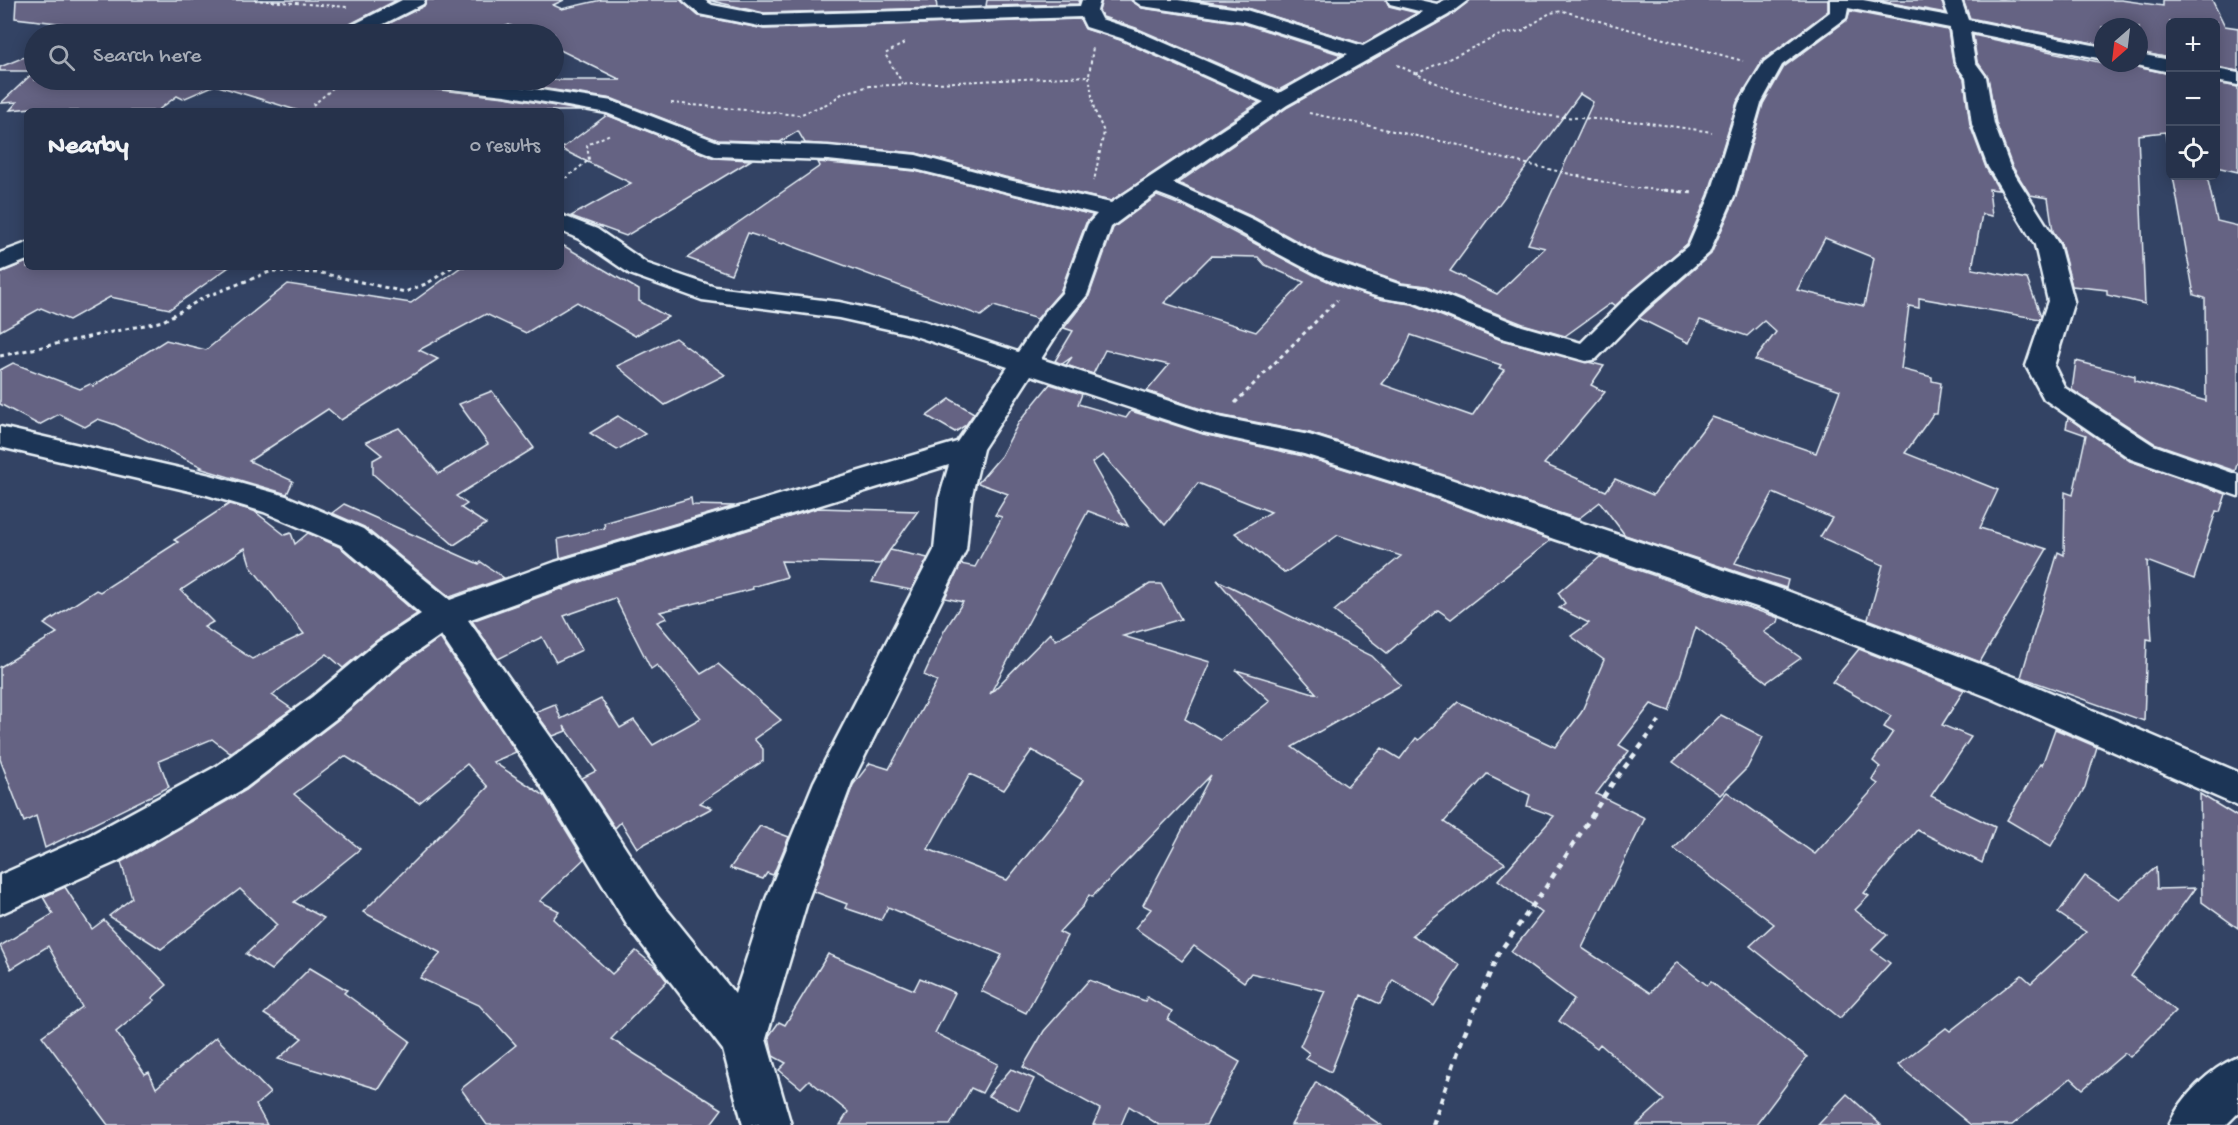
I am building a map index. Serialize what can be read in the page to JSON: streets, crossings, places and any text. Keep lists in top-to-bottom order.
{
  "north": "bottom left",
  "page": {
    "map_buttons": ["+", "−"],
    "search": "Search here",
    "heading": ["Nearby", "0 results"]
  }
}
